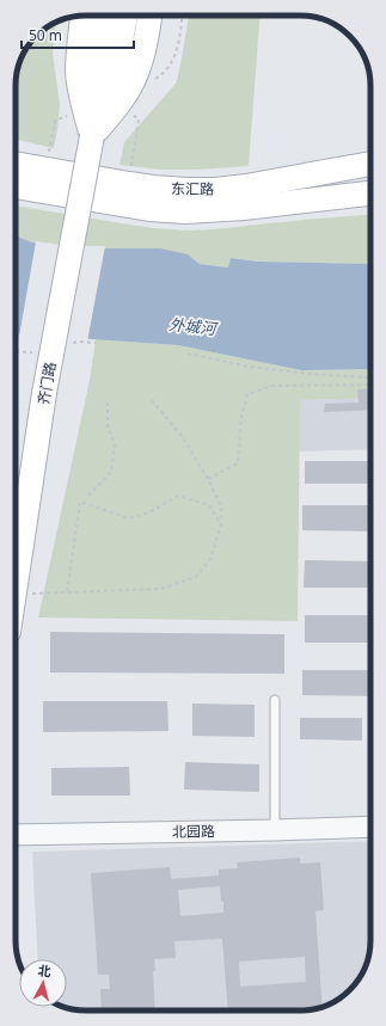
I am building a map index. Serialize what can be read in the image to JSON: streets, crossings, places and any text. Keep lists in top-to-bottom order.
{
  "streets": {
    "main road": ["东汇路", "齐门路"],
    "street": ["北园路"]
  },
  "water": ["外城河"],
  "scale_bar": "50 m",
  "north": "top"
}
